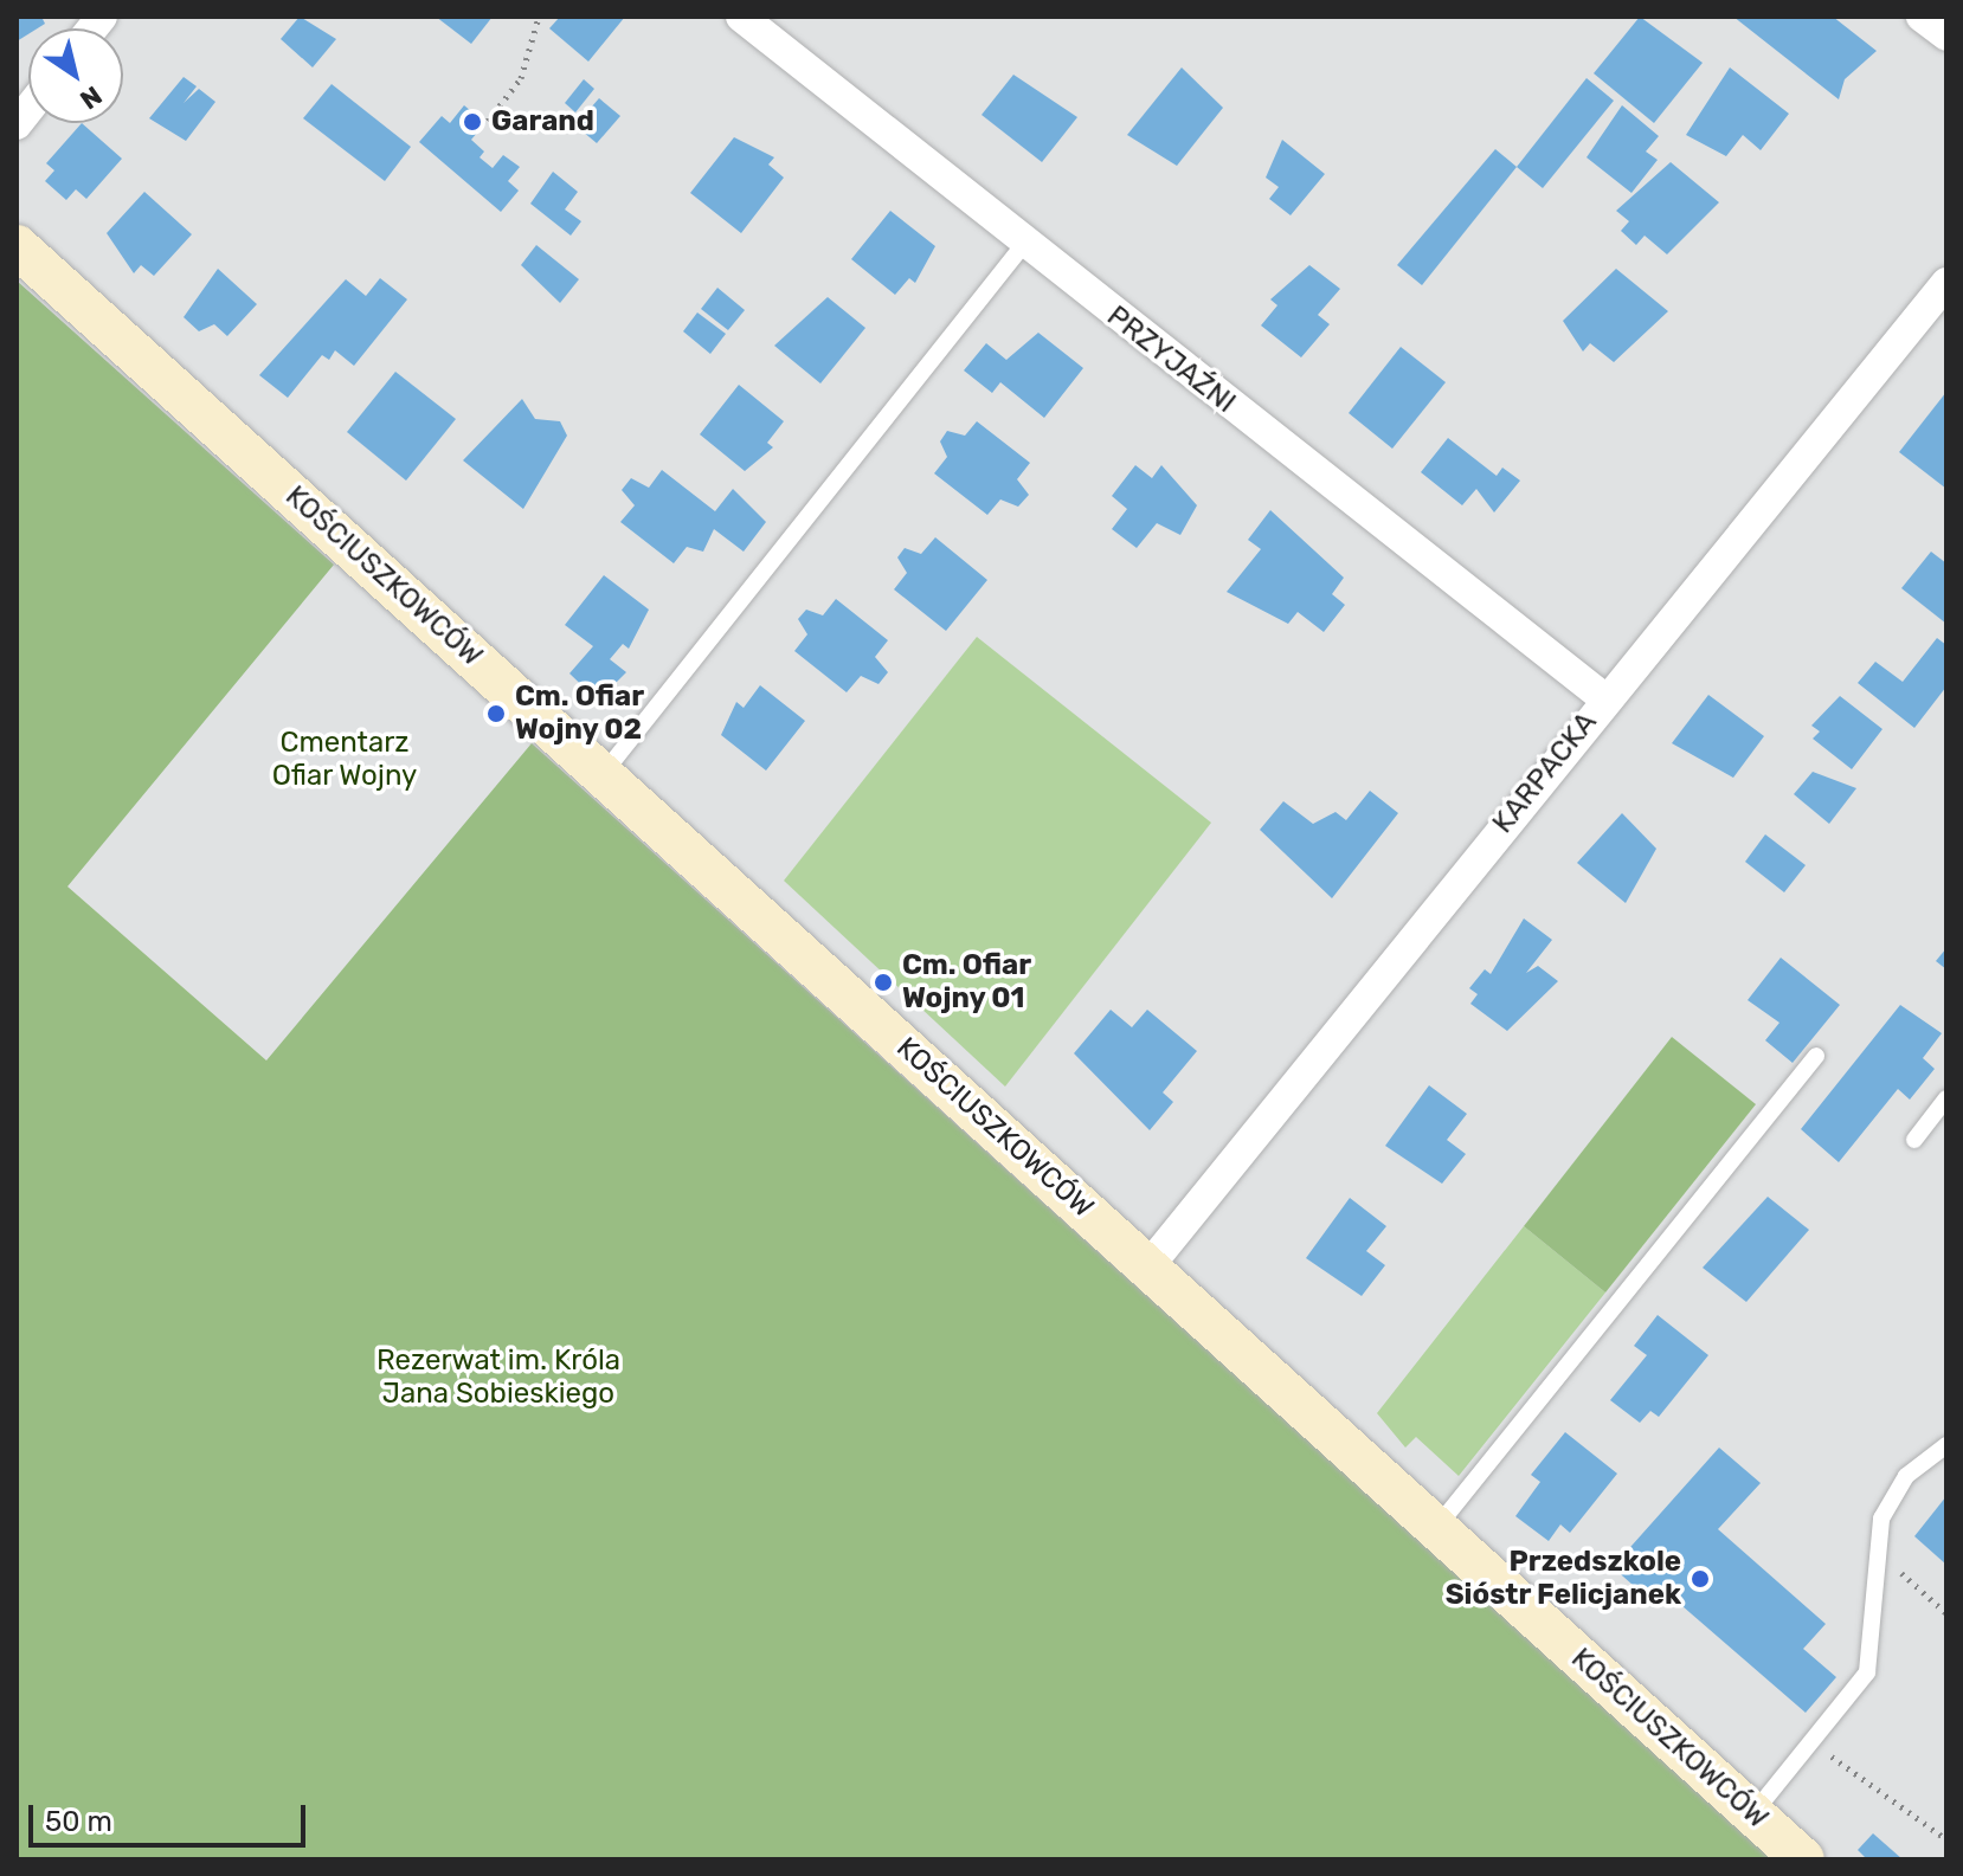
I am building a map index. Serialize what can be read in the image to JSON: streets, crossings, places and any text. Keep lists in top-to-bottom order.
{
  "streets": {
    "street": ["PRZYJAŹNI", "KOŚCIUSZKOWCÓW", "KARPACKA"]
  },
  "crossings": [
    ["PRZYJAŹNI", "KARPACKA"],
    ["KOŚCIUSZKOWCÓW", "KARPACKA"]
  ],
  "parks": ["Cmentarz Ofiar Wojny", "Rezerwat im. Króla Jana Sobieskiego"],
  "places": [
    "Garand",
    "Cm. Ofiar Wojny 02",
    "Cm. Ofiar Wojny 01",
    "Przedszkole Sióstr Felicjanek"
  ],
  "scale_bar": "50 m",
  "north": "bottom right"
}
